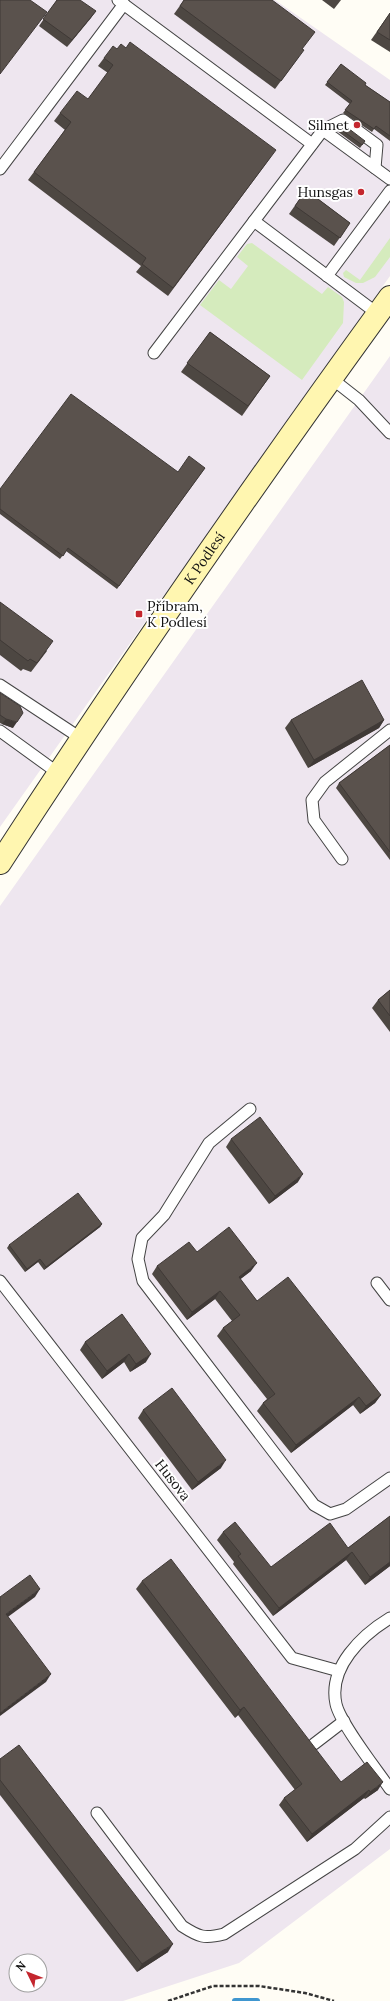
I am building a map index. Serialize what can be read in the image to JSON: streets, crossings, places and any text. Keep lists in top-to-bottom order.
{
  "streets": {
    "street": ["K Podlesí"],
    "lane": ["Husova"]
  },
  "places": {
    "other": ["Silmet", "Hunsgas"],
    "transit": ["Příbram, K Podlesí"]
  },
  "north": "top left"
}
